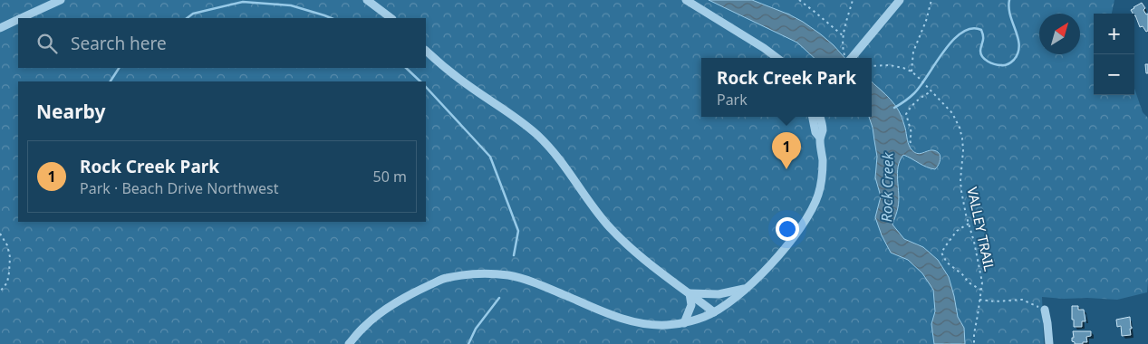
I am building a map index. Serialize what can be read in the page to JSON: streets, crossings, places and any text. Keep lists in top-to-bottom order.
{
  "streets": {
    "path": ["VALLEY TRAIL"]
  },
  "water": ["Rock Creek"],
  "north": "top right",
  "page": {
    "map_buttons": ["+", "−"],
    "search": "Search here",
    "popup": ["Rock Creek Park", "Park"],
    "heading": "Nearby",
    "pins": "1",
    "list": [
      {
        "mark": "1",
        "name": "Rock Creek Park",
        "note": "Park · Beach Drive Northwest",
        "value": "50 m"
      }
    ]
  }
}
